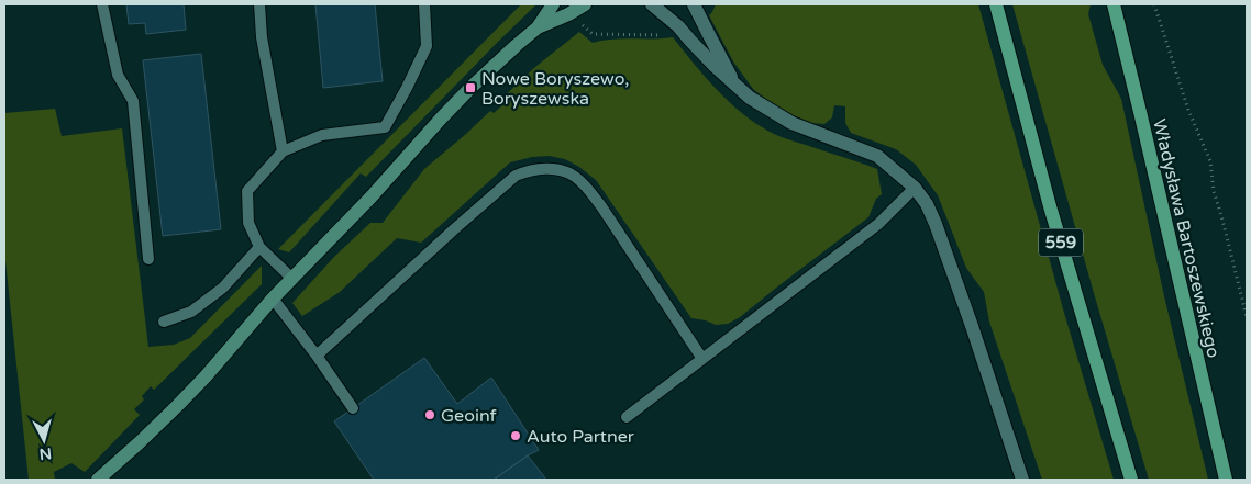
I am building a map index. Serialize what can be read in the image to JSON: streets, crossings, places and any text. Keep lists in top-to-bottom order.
{
  "streets": {
    "main road": ["Władysława Bartoszewskiego", "559"]
  },
  "places": {
    "transit": ["Nowe Boryszewo, Boryszewska"],
    "other": ["Geoinf", "Auto Partner"]
  },
  "north": "bottom"
}
